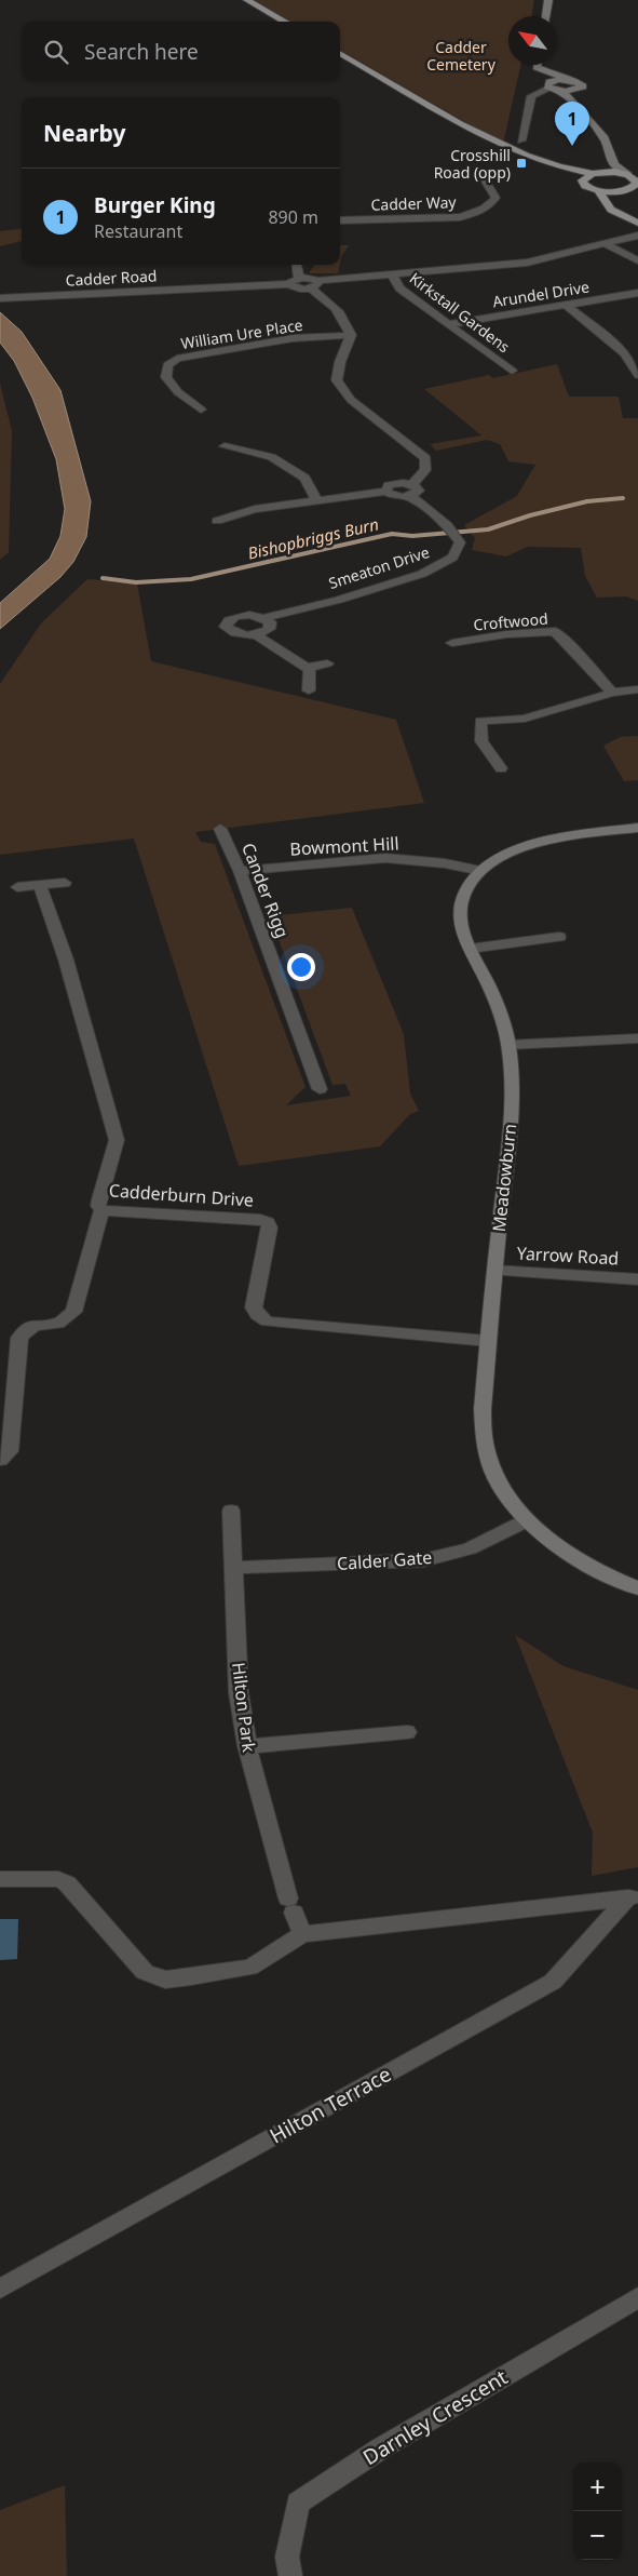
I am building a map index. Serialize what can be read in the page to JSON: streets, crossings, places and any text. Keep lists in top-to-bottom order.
{
  "streets": {
    "street": [
      "Cadder Way",
      "Cadder Road",
      "Arundel Drive",
      "Kirkstall Gardens",
      "William Ure Place",
      "Smeaton Drive",
      "Croftwood",
      "Bowmont Hill",
      "Cander Rigg",
      "Meadowburn",
      "Cadderburn Drive",
      "Yarrow Road",
      "Calder Gate",
      "Hilton Park",
      "Hilton Terrace",
      "Darnley Crescent"
    ]
  },
  "crossings": [
    ["Arundel Drive", "Kirkstall Gardens"],
    ["Bowmont Hill", "Cander Rigg"],
    ["Bowmont Hill", "Meadowburn"],
    ["Meadowburn", "Cadderburn Drive"],
    ["Meadowburn", "Yarrow Road"],
    ["Meadowburn", "Calder Gate"],
    ["Calder Gate", "Hilton Park"]
  ],
  "water": ["Bishopbriggs Burn"],
  "parks": ["Cadder Cemetery"],
  "places": {
    "transit": ["Crosshill Road (opp)"]
  },
  "north": "top left",
  "page": {
    "search": "Search here",
    "heading": "Nearby",
    "pins": "1",
    "list": [
      {
        "mark": "1",
        "name": "Burger King",
        "note": "Restaurant",
        "value": "890 m"
      }
    ],
    "map_buttons": ["+", "−"]
  }
}
